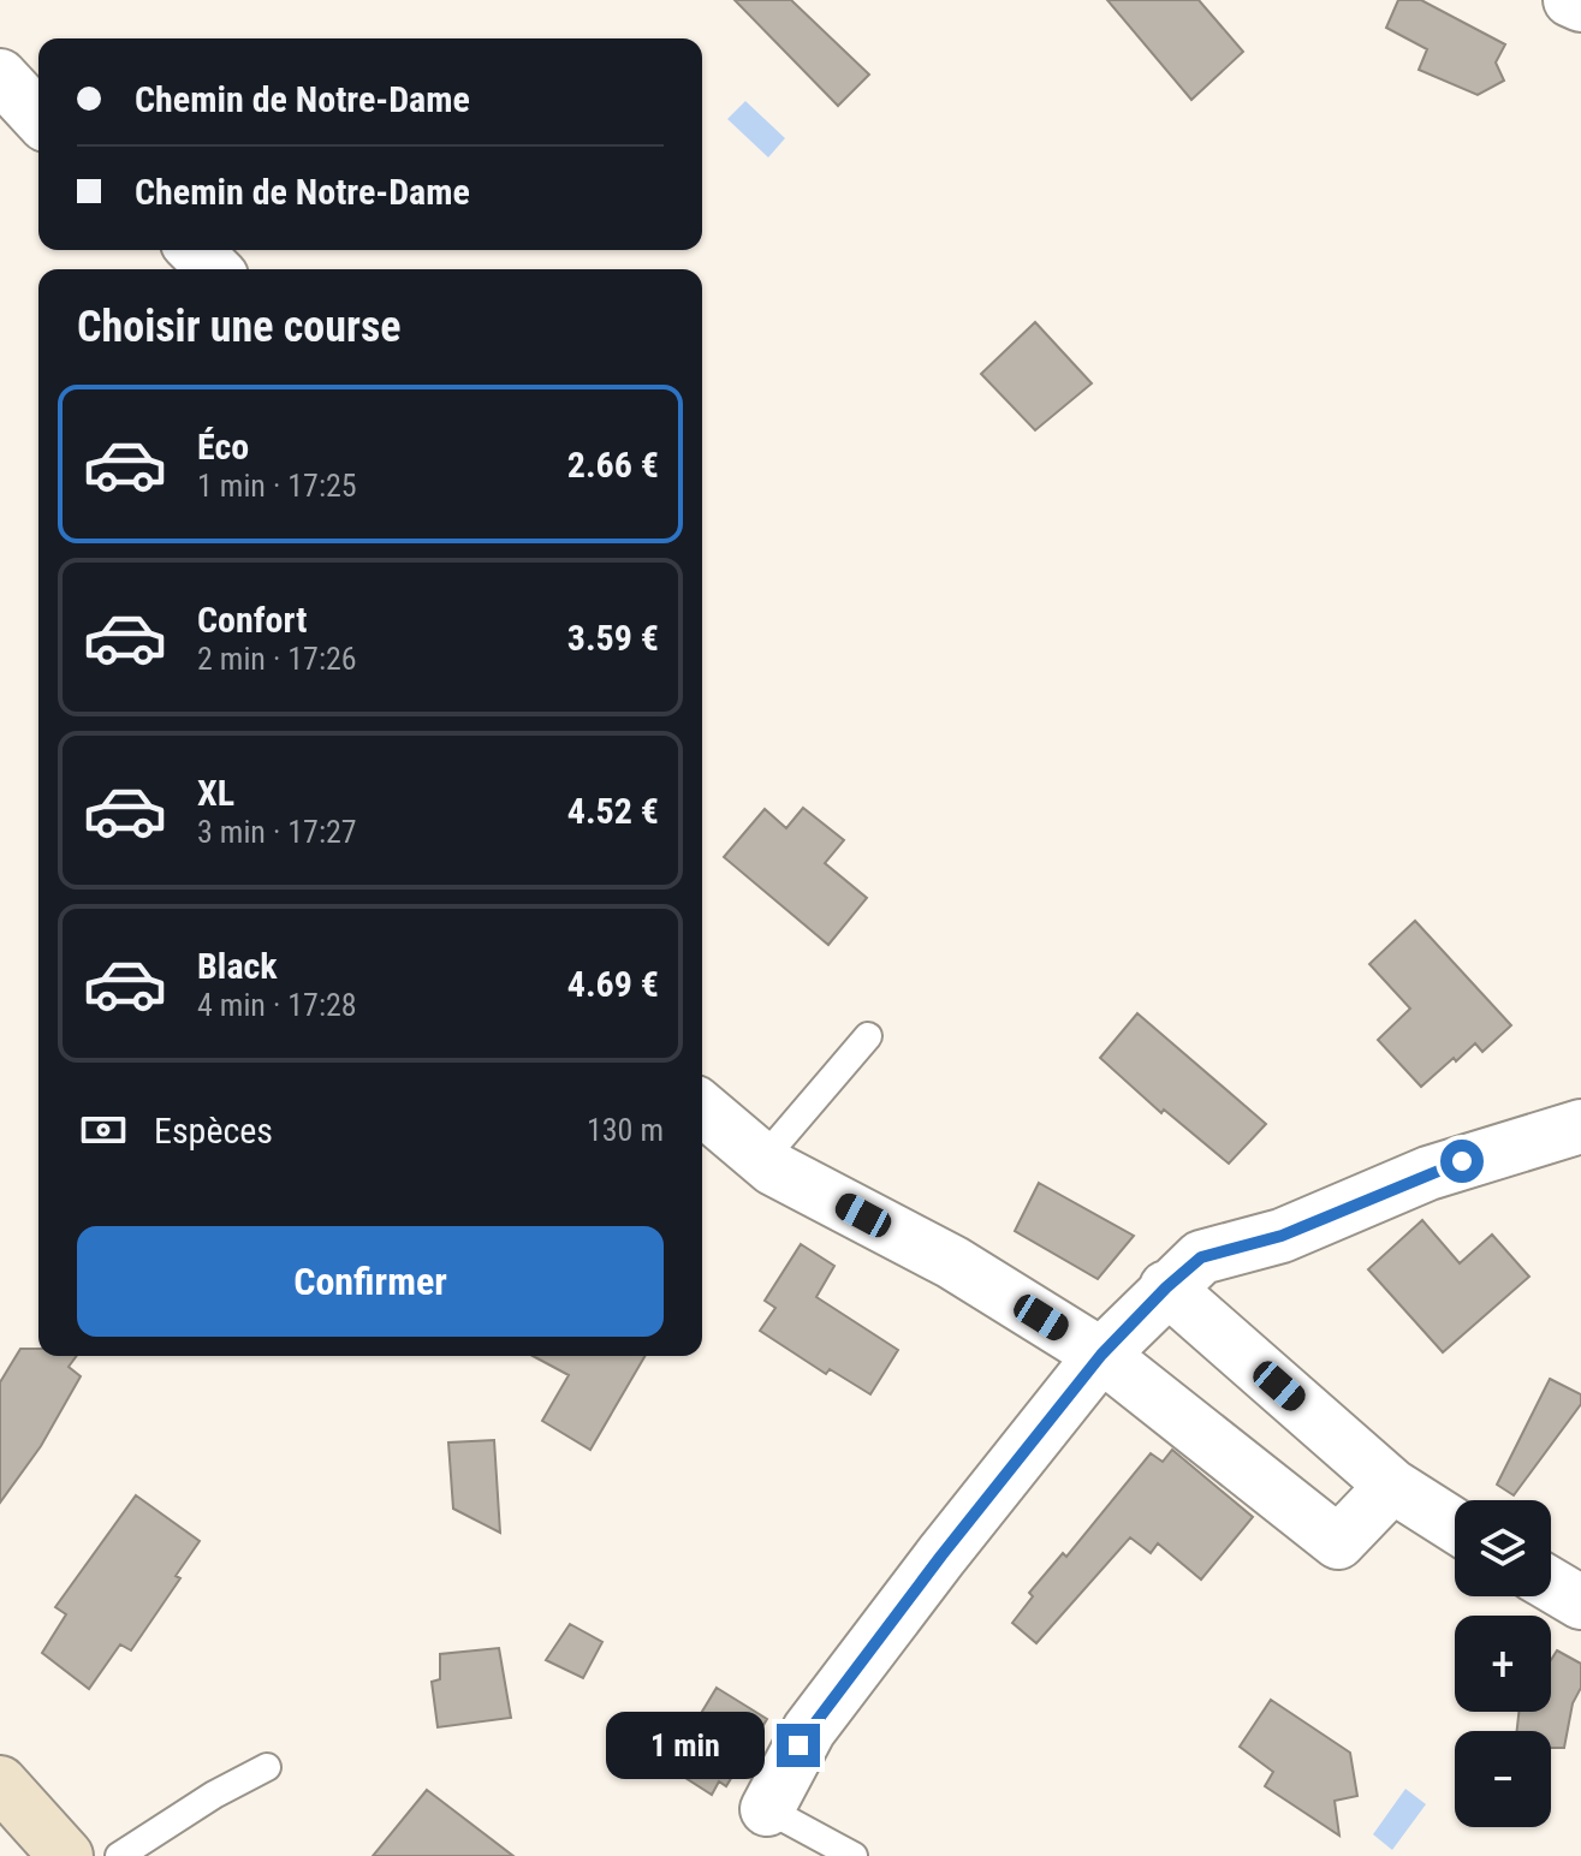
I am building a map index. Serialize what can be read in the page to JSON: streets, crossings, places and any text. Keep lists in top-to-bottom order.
{
  "page": {
    "banner": ["Chemin de Notre-Dame", "Chemin de Notre-Dame"],
    "heading": "Choisir une course",
    "list": [
      {
        "name": "Éco",
        "note": "1 min · 17:25",
        "value": "2.66 €"
      },
      {
        "name": "Confort",
        "note": "2 min · 17:26",
        "value": "3.59 €"
      },
      {
        "name": "XL",
        "note": "3 min · 17:27",
        "value": "4.52 €"
      },
      {
        "name": "Black",
        "note": "4 min · 17:28",
        "value": "4.69 €"
      }
    ],
    "pay": ["Espèces", "130 m"],
    "buttons": "Confirmer",
    "map_buttons": ["+", "−"],
    "bubble": "1 min"
  }
}
